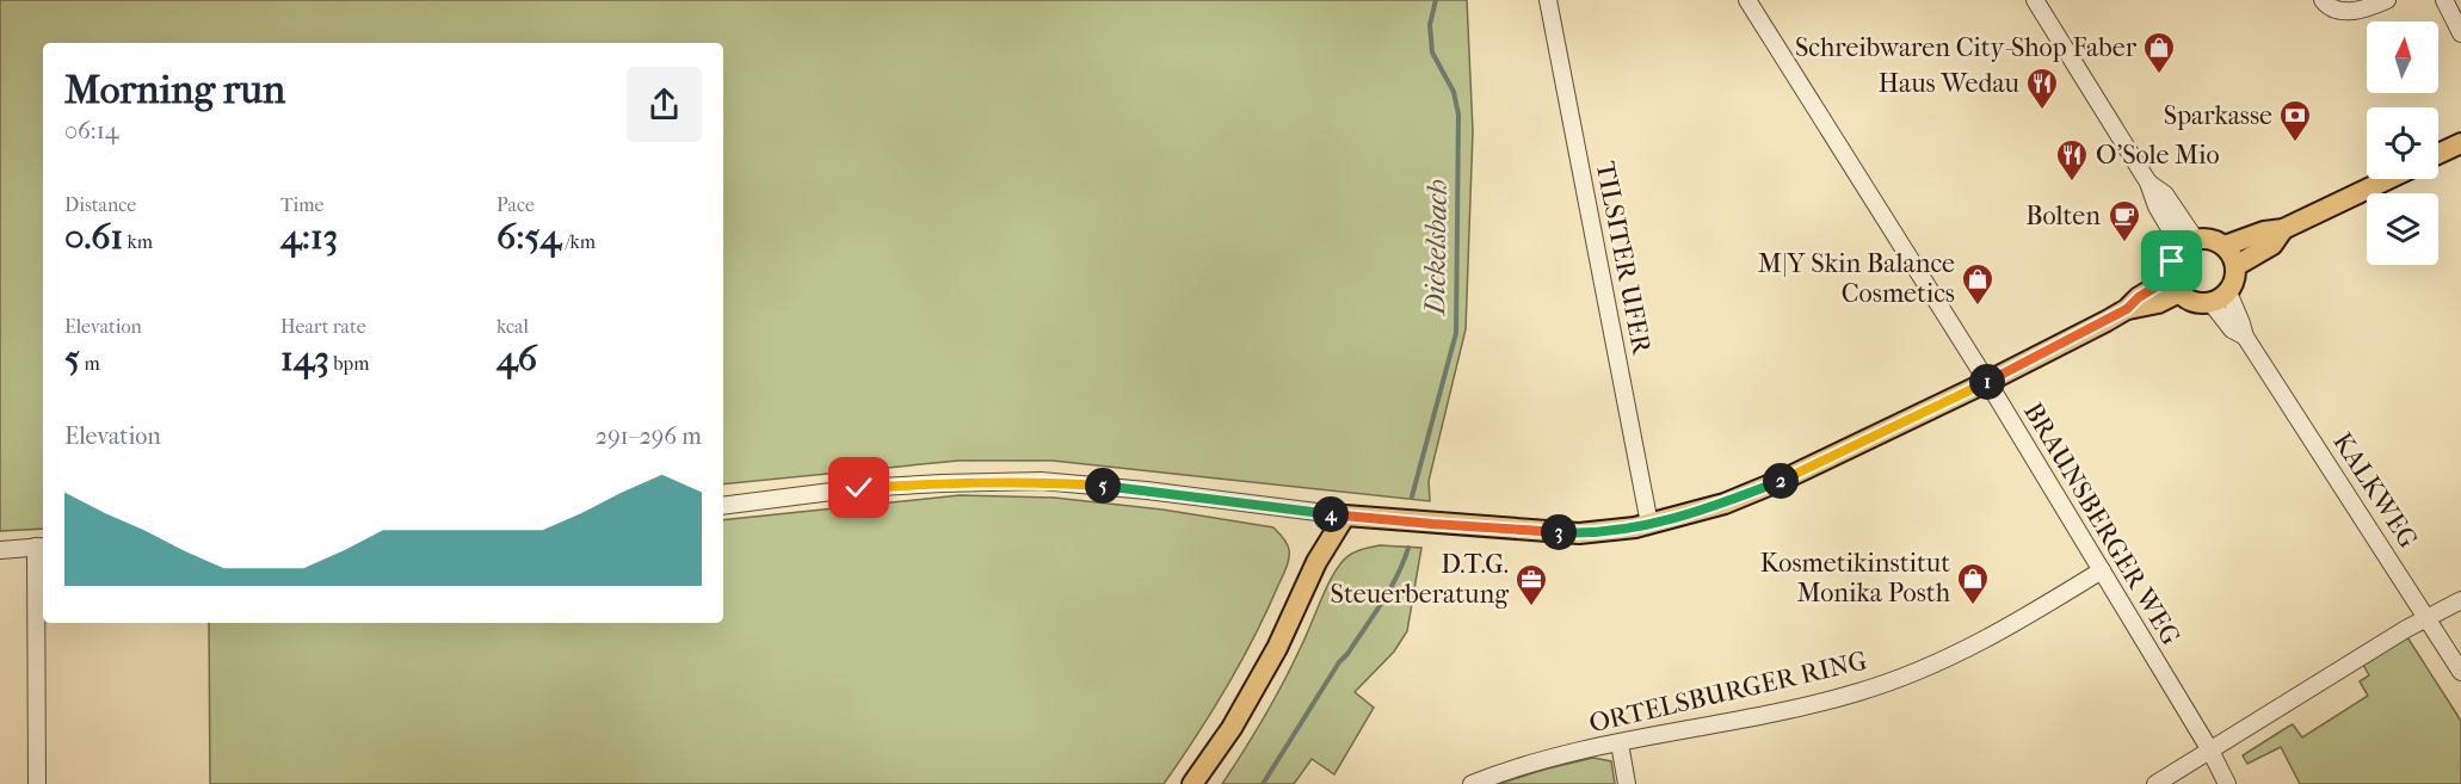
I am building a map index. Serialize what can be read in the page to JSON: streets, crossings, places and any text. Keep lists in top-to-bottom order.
{
  "streets": {
    "street": [
      "TILSITER UFER",
      "KALKWEG",
      "BRAUNSBERGER WEG",
      "ORTELSBURGER RING"
    ]
  },
  "crossings": [
    ["BRAUNSBERGER WEG", "ORTELSBURGER RING"]
  ],
  "water": ["Dickelsbach"],
  "places": {
    "shop": ["Schreibwaren City-Shop Faber", "M|Y Skin Balance Cosmetics", "Kosmetikinstitut Monika Posth"],
    "restaurant": ["Haus Wedau", "O'Sole Mio"],
    "bank": ["Sparkasse"],
    "cafe": ["Bolten"],
    "office": ["D.T.G. Steuerberatung"]
  },
  "north": "top",
  "page": {
    "heading": ["Morning run", "06:14"],
    "stats": [
      ["Distance", "0.61 km"],
      ["Time", "4:13"],
      ["Pace", "6:54 /km"],
      ["Elevation", "5 m"],
      ["Heart rate", "143 bpm"],
      ["kcal", "46"]
    ],
    "pins": [
      "1",
      "2",
      "5",
      "4",
      "3"
    ],
    "chart": ["Elevation", "291–296 m"]
  }
}
